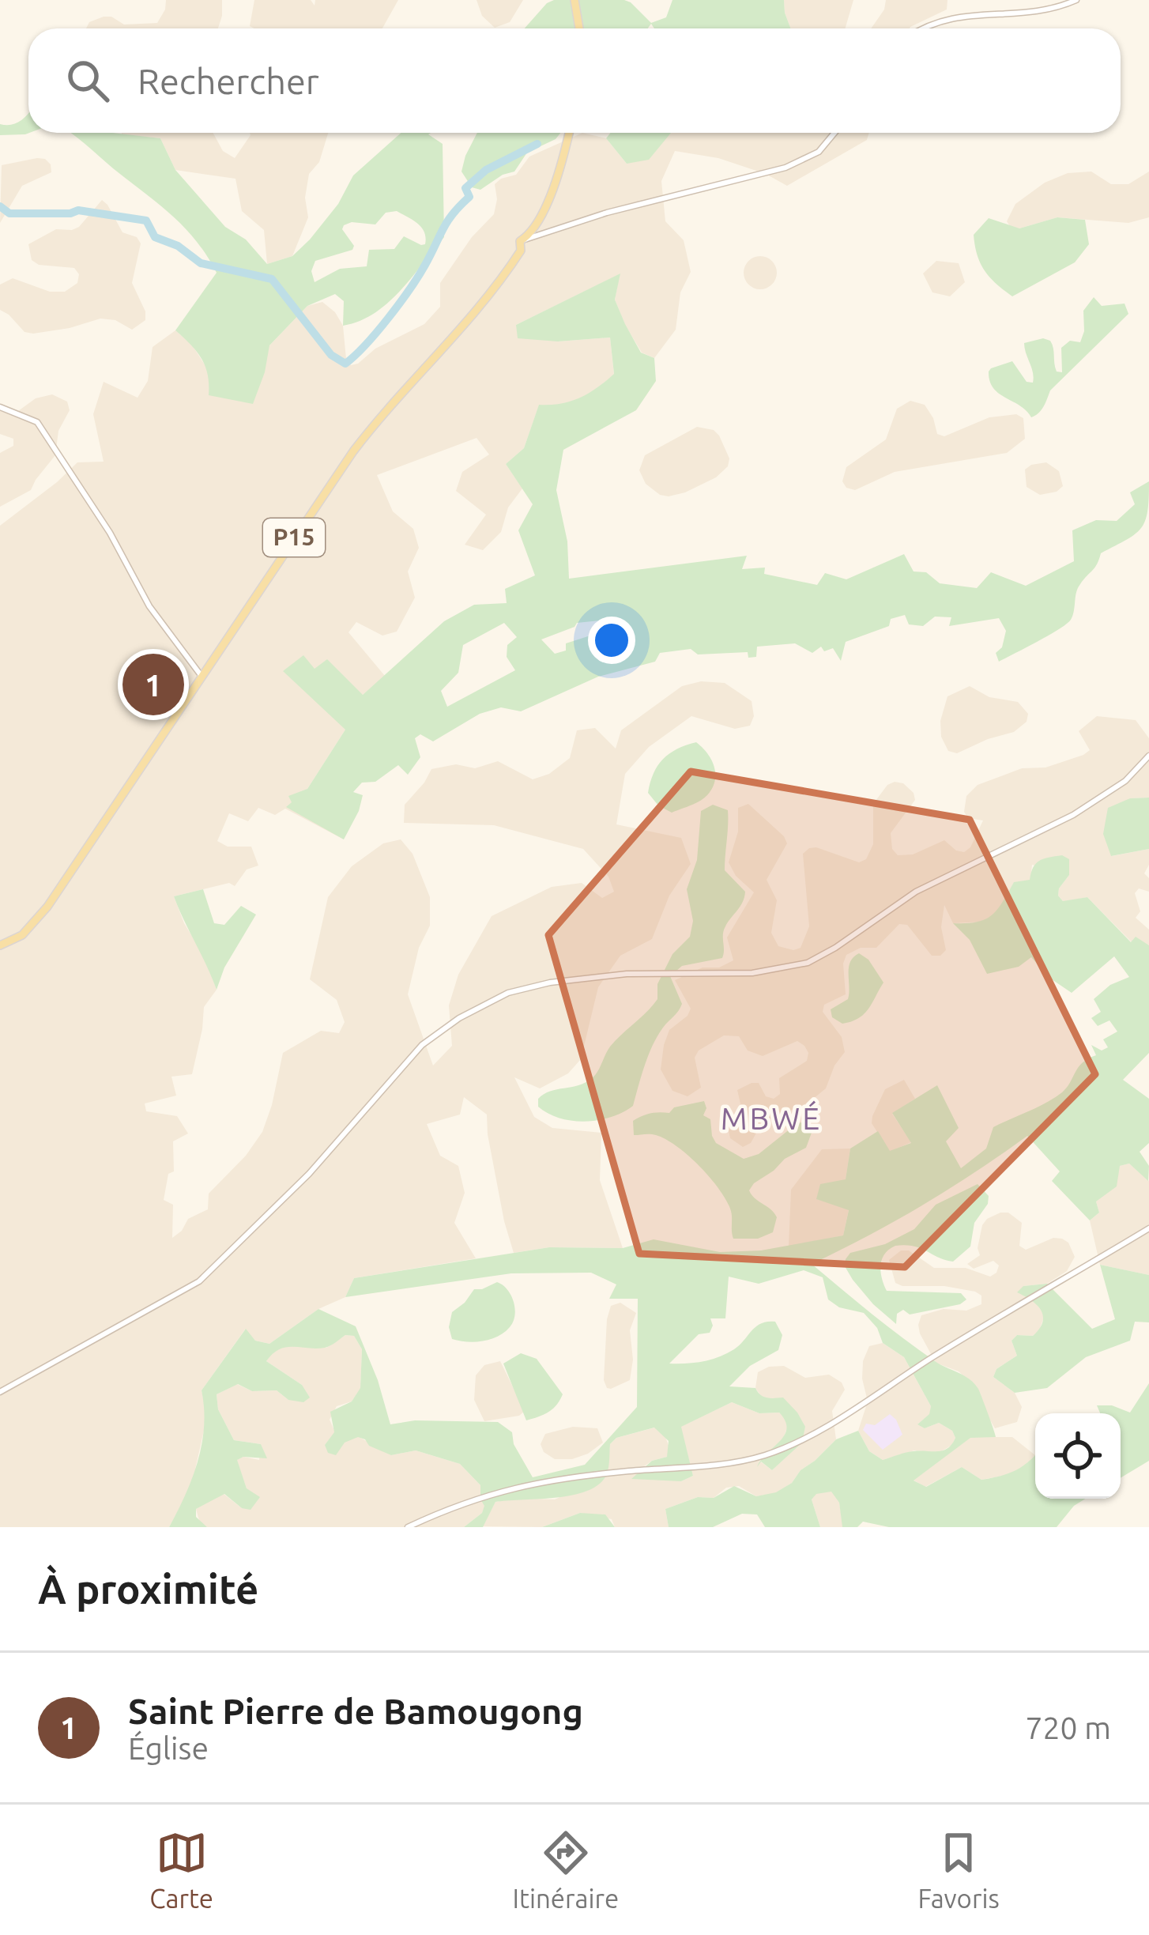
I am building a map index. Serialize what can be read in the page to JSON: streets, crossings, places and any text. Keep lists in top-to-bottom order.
{
  "streets": {
    "main road": ["P15"]
  },
  "districts": ["MBWÉ"],
  "page": {
    "search": "Rechercher",
    "pins": "1",
    "heading": "À proximité",
    "list": [
      {
        "mark": "1",
        "name": "Saint Pierre de Bamougong",
        "note": "Église",
        "value": "720 m"
      }
    ],
    "nav": ["Carte", "Itinéraire", "Favoris"]
  }
}
